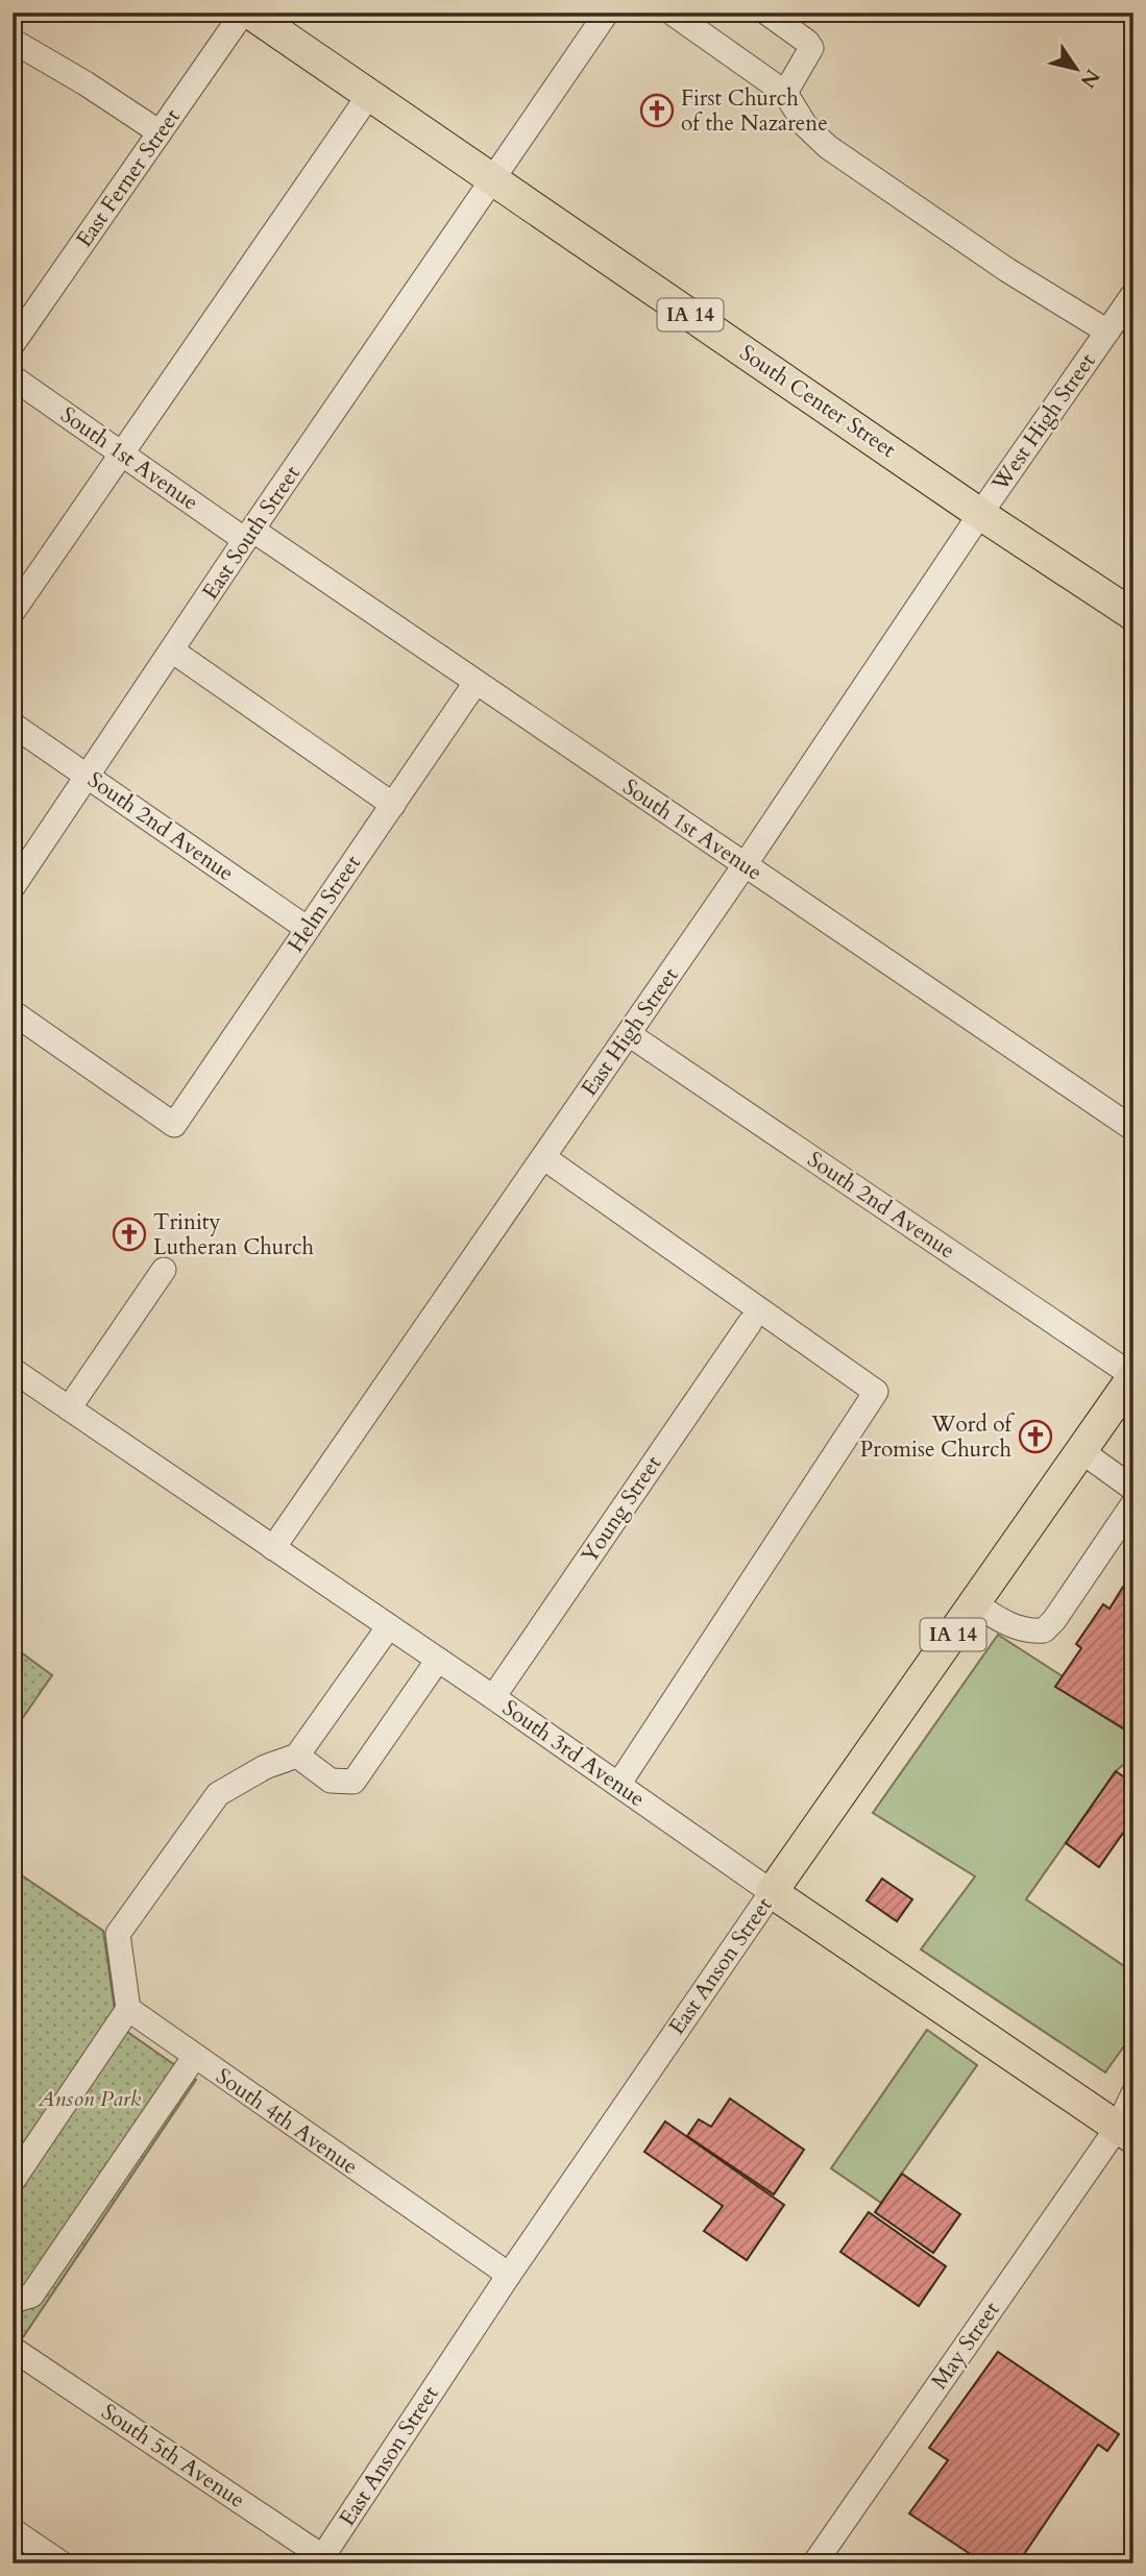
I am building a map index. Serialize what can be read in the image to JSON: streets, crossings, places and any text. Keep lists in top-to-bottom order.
{
  "streets": {
    "main road": [
      "IA 14",
      "South Center Street",
      "South 3rd Avenue",
      "East Anson Street"
    ],
    "street": [
      "East Ferner Street",
      "West High Street",
      "South 1st Avenue",
      "East South Street",
      "South 2nd Avenue",
      "Helm Street",
      "East High Street",
      "Young Street",
      "South 4th Avenue",
      "May Street",
      "South 5th Avenue"
    ]
  },
  "crossings": [
    ["South Center Street", "West High Street"],
    ["South Center Street", "East South Street"],
    ["South Center Street", "East High Street"],
    ["West High Street", "East High Street"],
    ["South 1st Avenue", "East South Street"],
    ["South 1st Avenue", "Helm Street"],
    ["South 1st Avenue", "East High Street"],
    ["East South Street", "South 2nd Avenue"],
    ["South 2nd Avenue", "Helm Street"],
    ["South 2nd Avenue", "East High Street"],
    ["South 2nd Avenue", "East Anson Street"],
    ["East High Street", "South 3rd Avenue"],
    ["Young Street", "South 3rd Avenue"],
    ["South 3rd Avenue", "East Anson Street"],
    ["South 3rd Avenue", "May Street"],
    ["East Anson Street", "South 4th Avenue"],
    ["East Anson Street", "South 5th Avenue"]
  ],
  "parks": ["Anson Park"],
  "places": {
    "church": ["First Church of the Nazarene", "Trinity Lutheran Church", "Word of Promise Church"]
  },
  "north": "bottom right"
}
